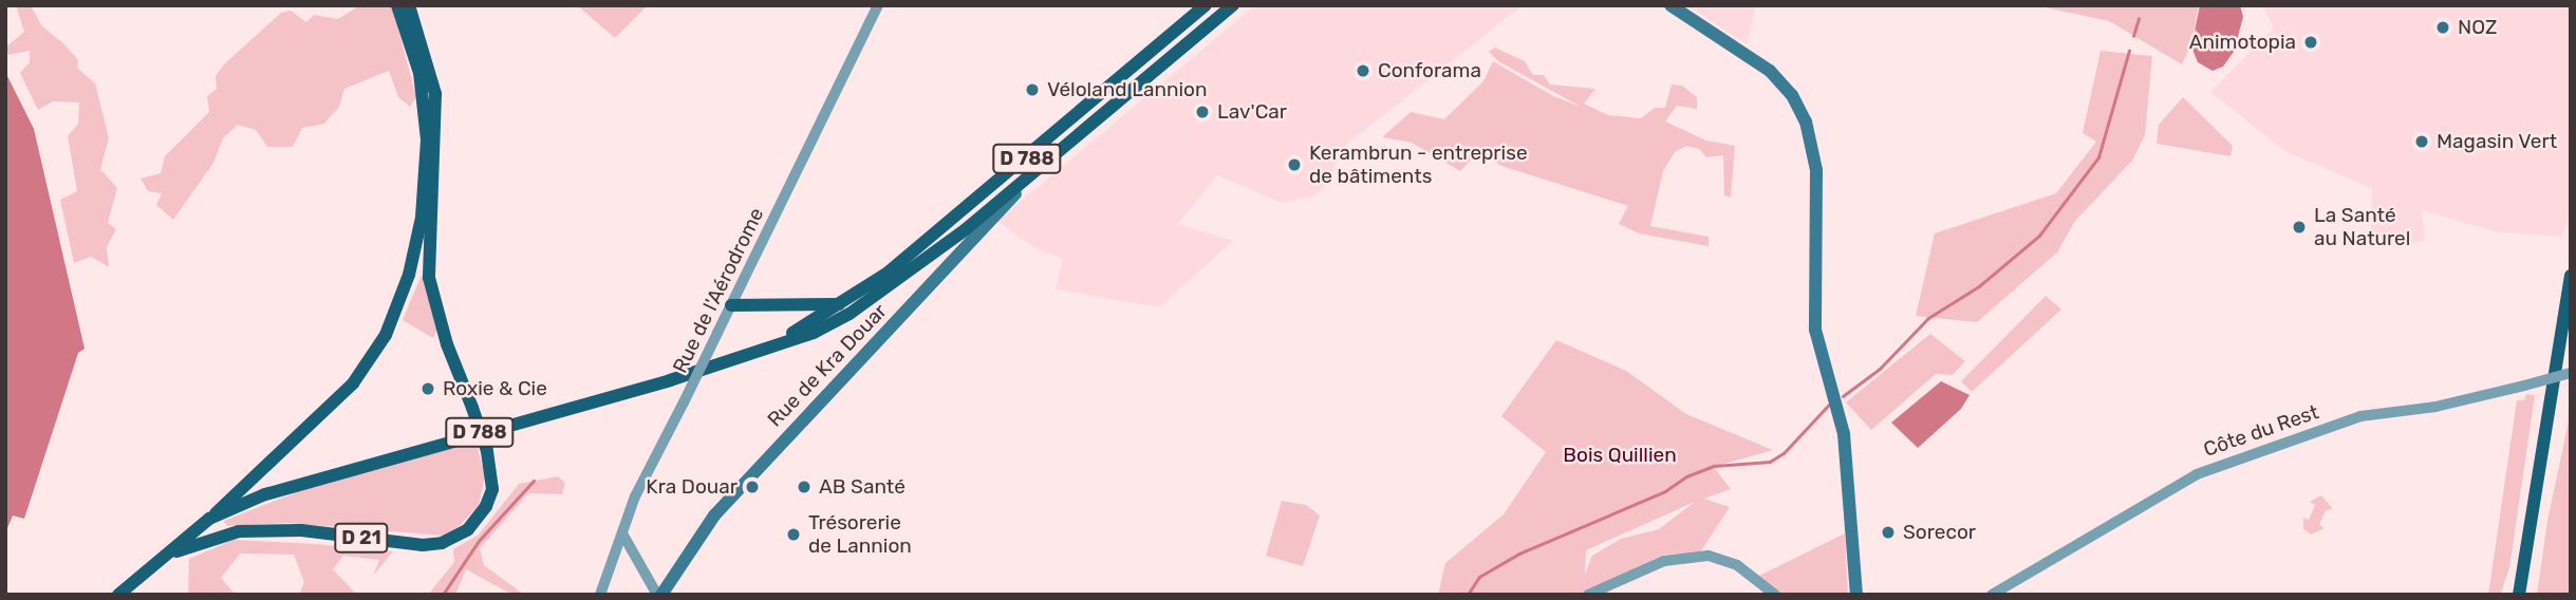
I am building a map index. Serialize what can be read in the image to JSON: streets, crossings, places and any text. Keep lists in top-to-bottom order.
{
  "streets": {
    "main road": ["D 788", "Rue de Kra Douar", "D 21"],
    "street": ["Rue de l'Aérodrome", "Côte du Rest"]
  },
  "crossings": [
    ["D 788", "Rue de Kra Douar"],
    ["D 788", "D 21"]
  ],
  "parks": ["Bois Quillien"],
  "places": [
    "NOZ",
    "Animotopia",
    "Conforama",
    "Véloland Lannion",
    "Lav'Car",
    "Magasin Vert",
    "Kerambrun - entreprise de bâtiments",
    "La Santé au Naturel",
    "Roxie & Cie",
    "Kra Douar",
    "AB Santé",
    "Sorecor",
    "Trésorerie de Lannion"
  ]
}
